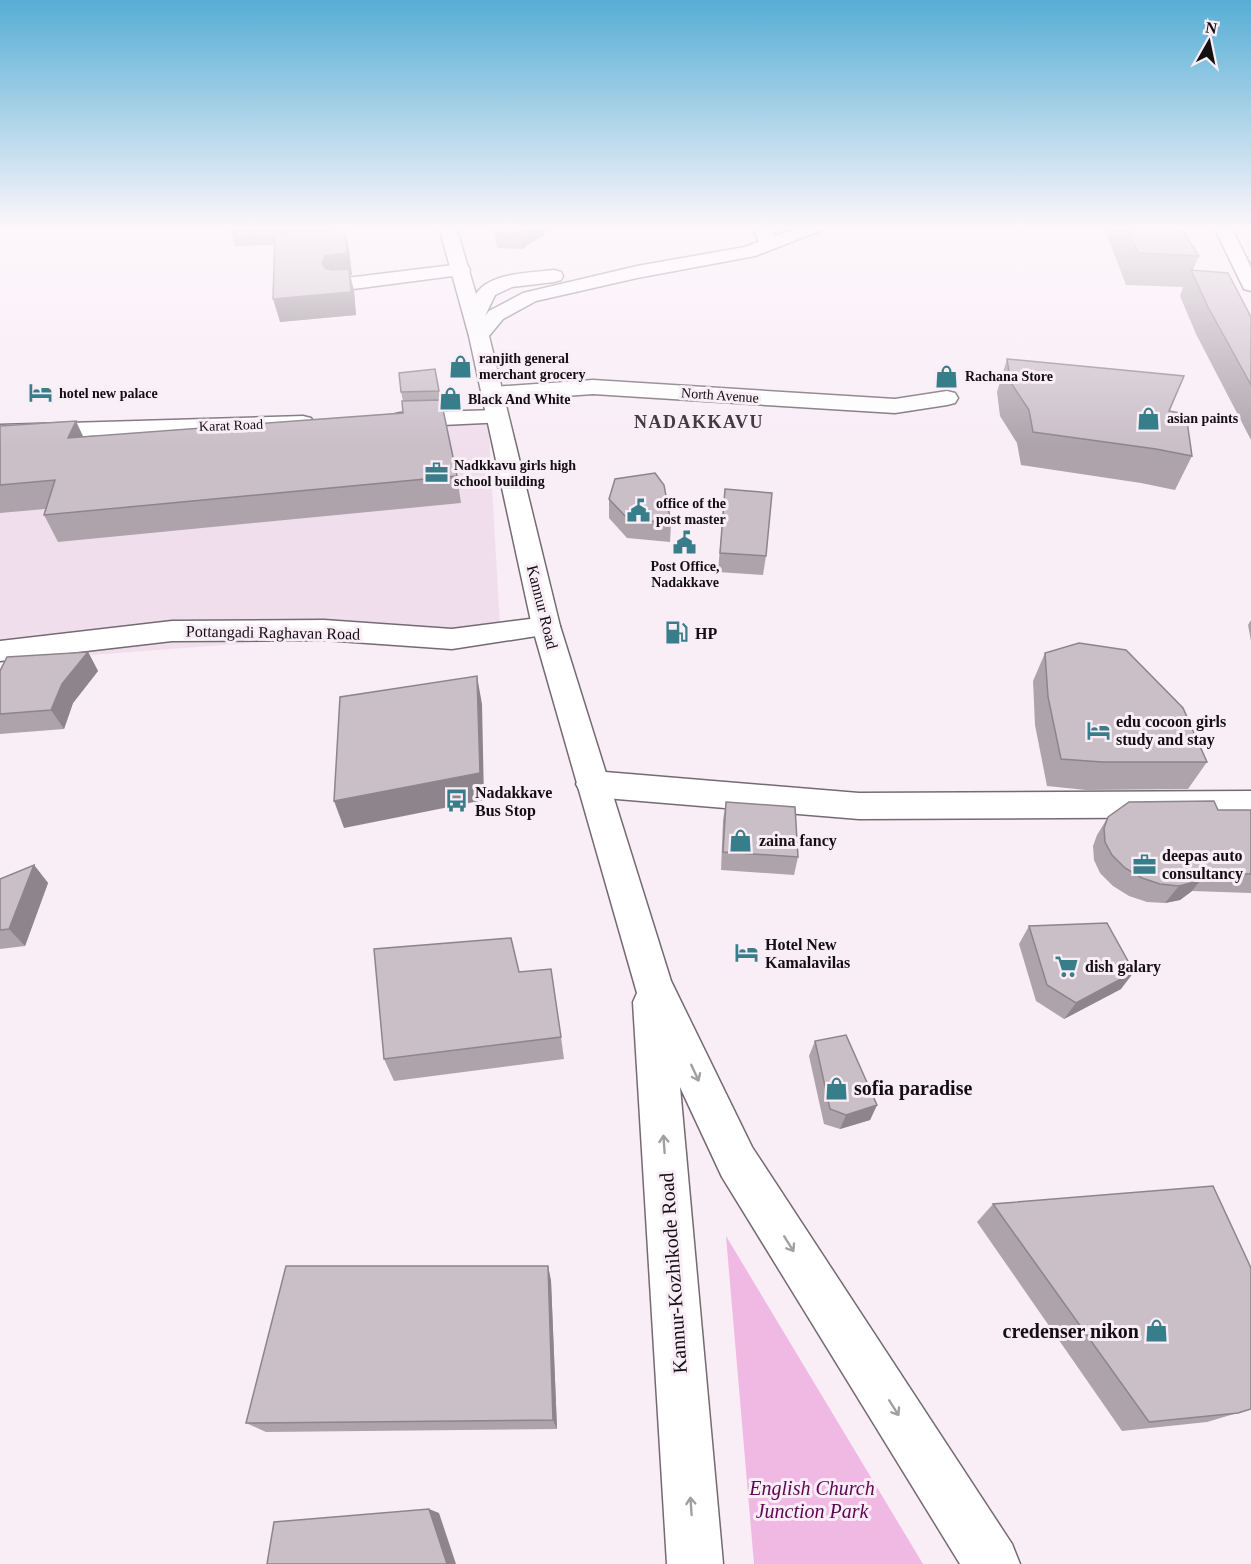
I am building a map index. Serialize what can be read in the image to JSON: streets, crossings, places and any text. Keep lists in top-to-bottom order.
{
  "streets": {
    "main road": [
      "North Avenue",
      "Karat Road",
      "Kannur Road",
      "Pottangadi Raghavan Road",
      "Kannur-Kozhikode Road"
    ]
  },
  "crossings": [
    ["North Avenue", "Kannur Road"],
    ["Kannur Road", "Pottangadi Raghavan Road"],
    ["Kannur Road", "Kannur-Kozhikode Road"]
  ],
  "one_way": ["Kannur-Kozhikode Road"],
  "districts": ["NADAKKAVU"],
  "parks": ["English Church Junction Park"],
  "places": {
    "shop": [
      "ranjith general merchant grocery",
      "Rachana Store",
      "Black And White",
      "asian paints",
      "zaina fancy",
      "sofia paradise",
      "credenser nikon"
    ],
    "hotel": ["hotel new palace", "edu cocoon girls study and stay", "Hotel New Kamalavilas"],
    "office": ["Nadkkavu girls high school building", "deepas auto consultancy"],
    "public building": ["office of the post master", "Post Office, Nadakkave"],
    "fuel station": ["HP"],
    "bus stop": ["Nadakkave Bus Stop"],
    "supermarket": ["dish galary"]
  },
  "north": "top"
}
